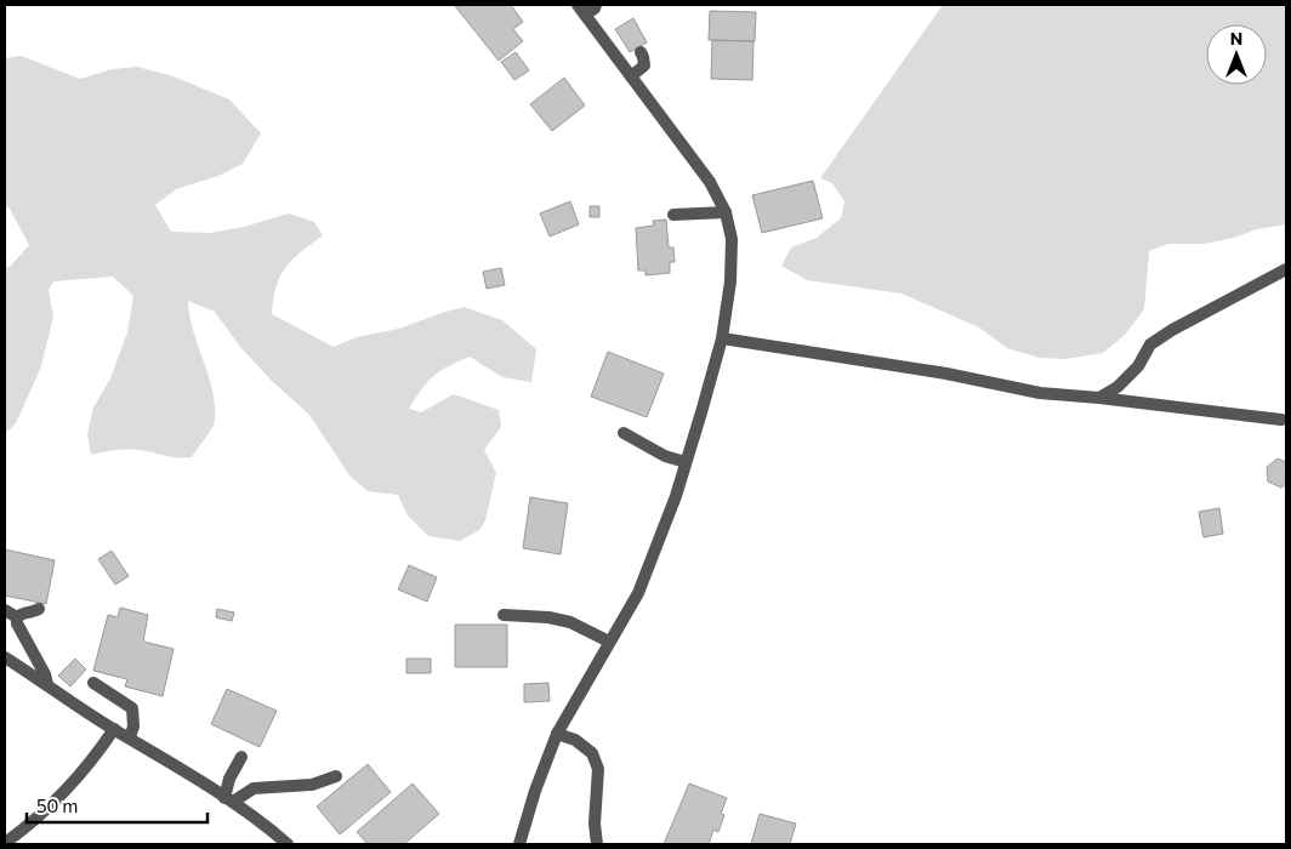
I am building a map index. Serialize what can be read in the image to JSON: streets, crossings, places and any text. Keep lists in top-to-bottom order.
{
  "scale_bar": "50 m",
  "north": "top"
}
